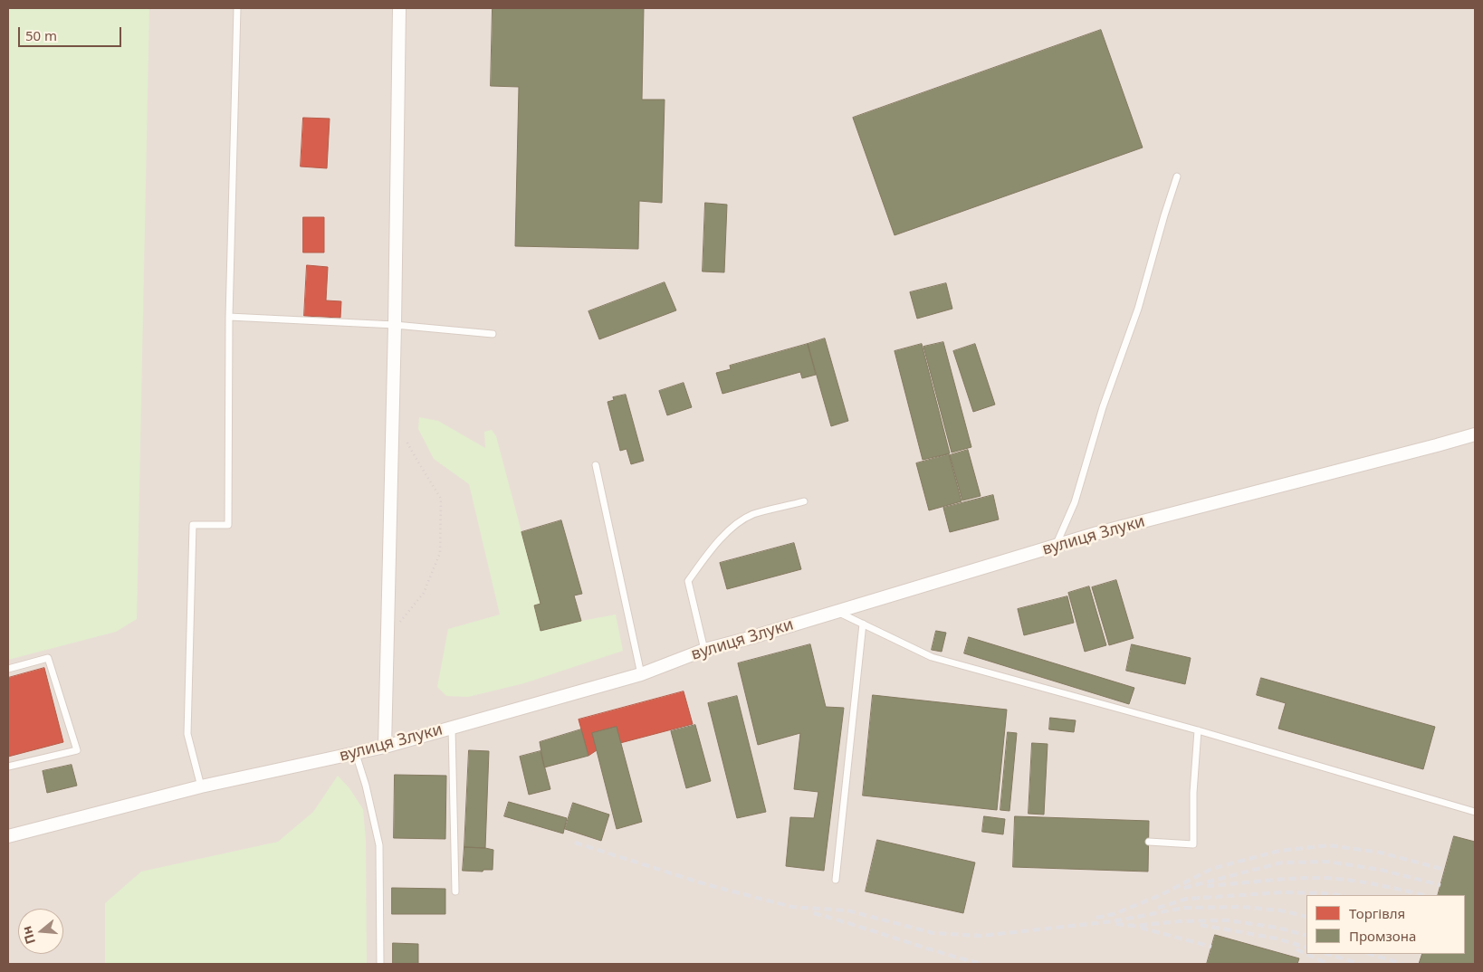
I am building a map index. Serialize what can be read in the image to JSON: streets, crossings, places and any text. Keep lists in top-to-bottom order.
{
  "streets": {
    "street": ["вулиця Злуки"]
  },
  "legend": ["Торгівля", "Промзона"],
  "scale_bar": "50 m",
  "north": "left"
}
